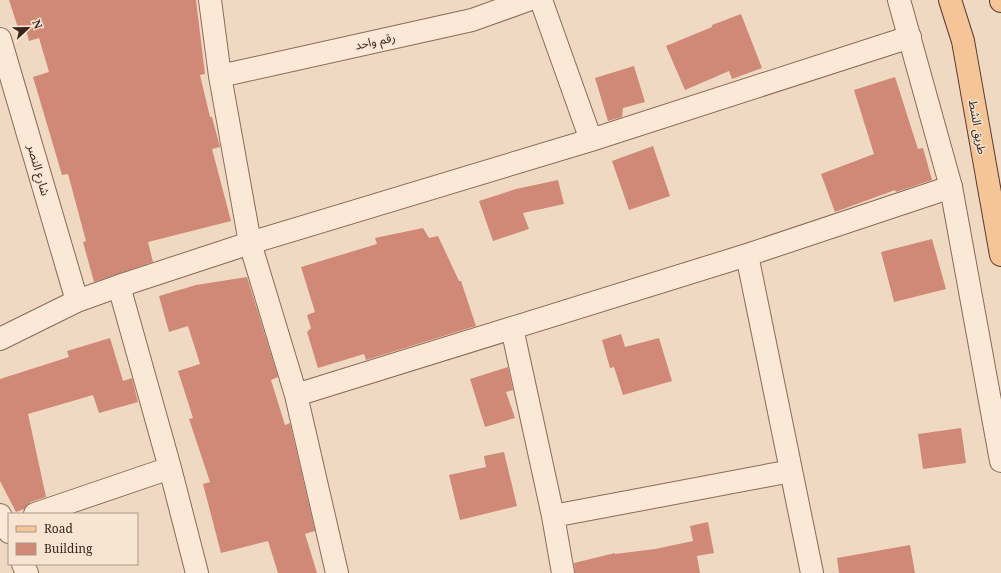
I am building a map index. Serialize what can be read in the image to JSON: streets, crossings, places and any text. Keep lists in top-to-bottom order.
{
  "streets": {
    "main road": ["طريق الشط"],
    "street": ["رقم واحد", "شارع النصر"]
  },
  "legend": ["Road", "Building"],
  "north": "right"
}
